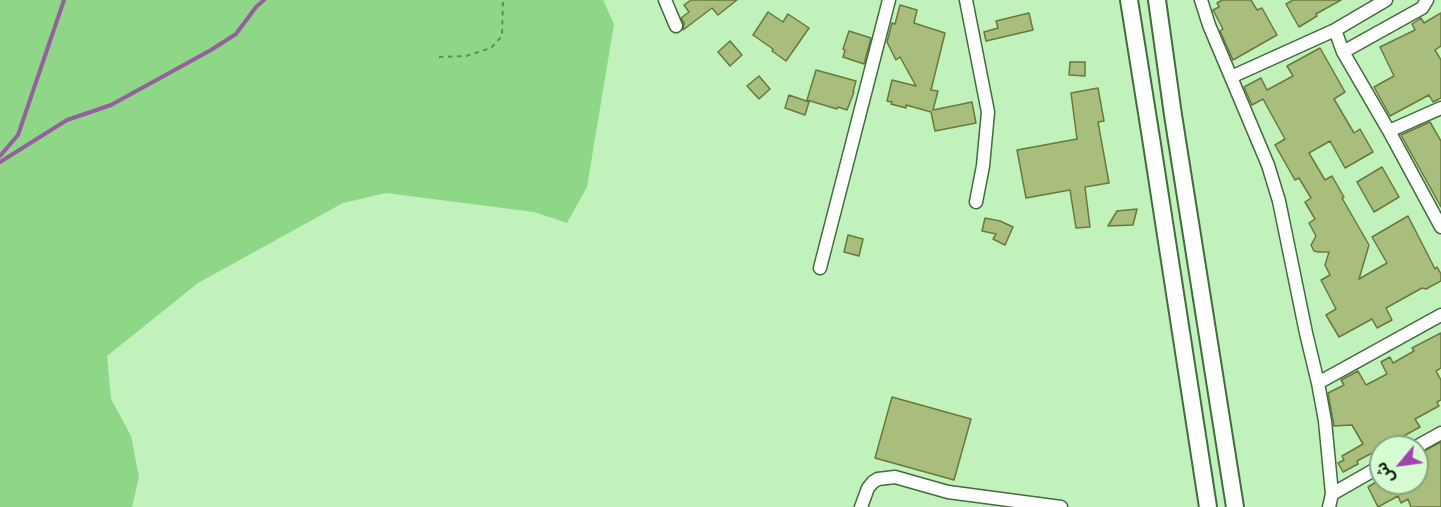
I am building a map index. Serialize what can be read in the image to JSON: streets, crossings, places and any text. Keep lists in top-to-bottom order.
{
  "north": "bottom left"
}
